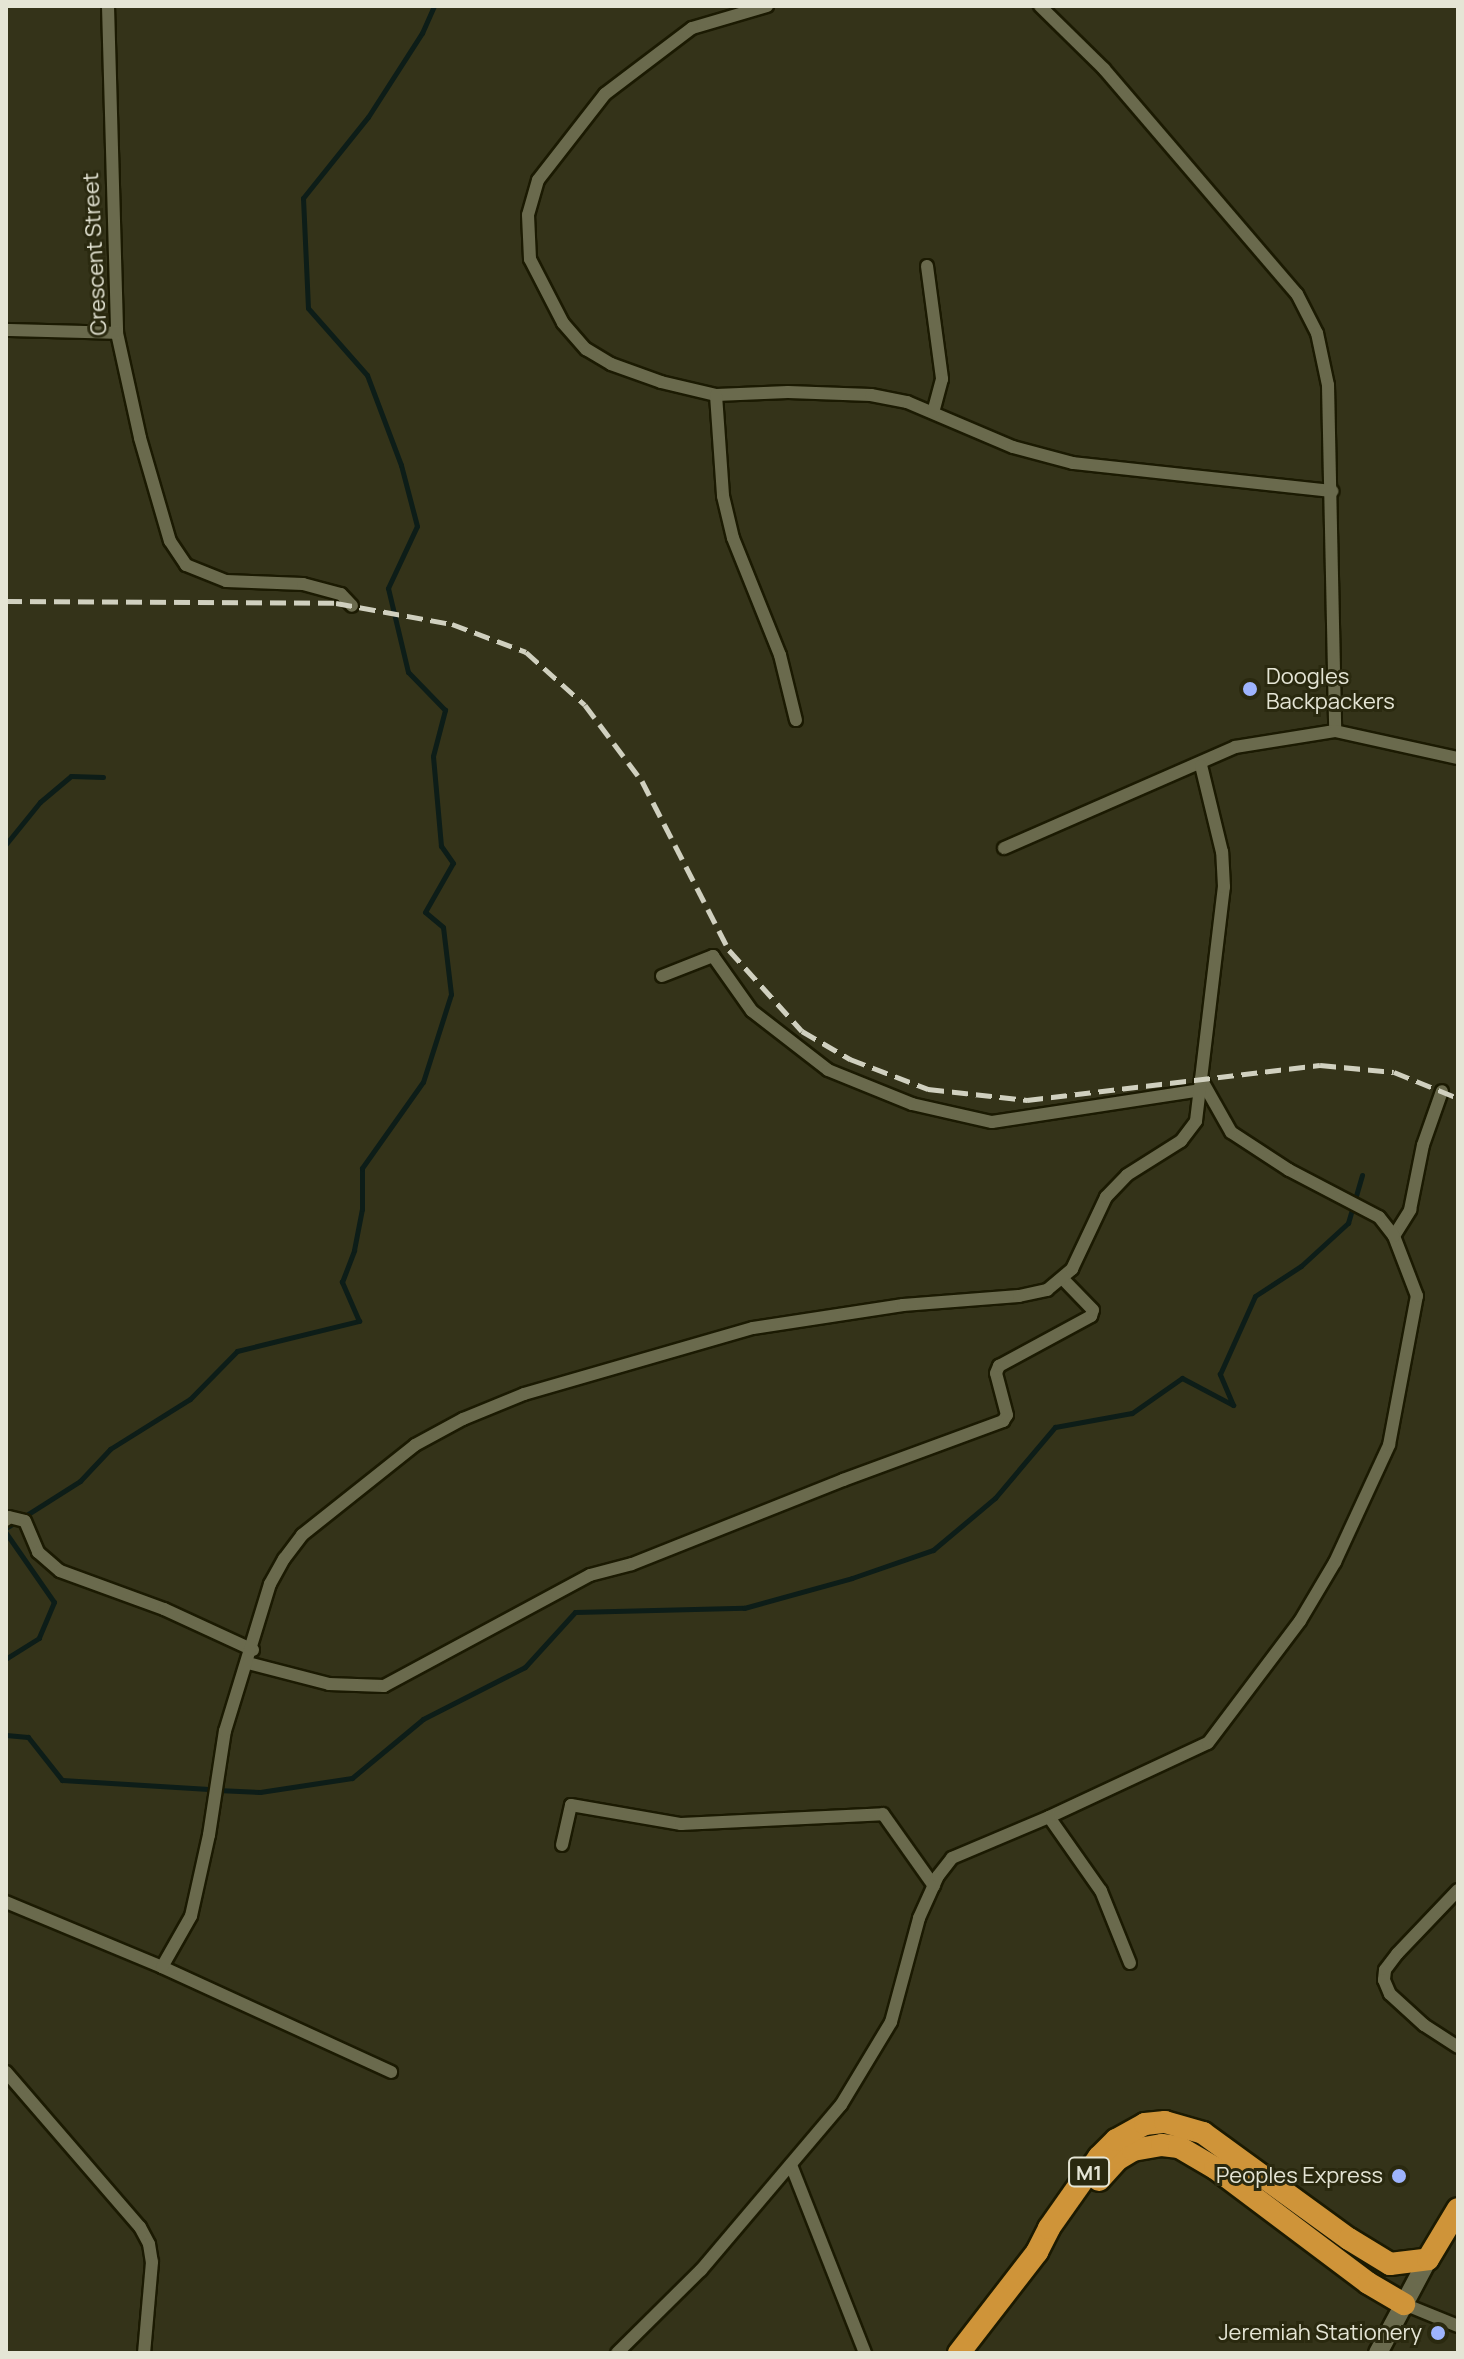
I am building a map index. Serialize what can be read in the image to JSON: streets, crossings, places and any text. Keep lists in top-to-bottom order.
{
  "streets": {
    "highway": ["M1"],
    "street": ["Crescent Street"]
  },
  "places": ["Doogles Backpackers", "Peoples Express", "Jeremiah Stationery"]
}
